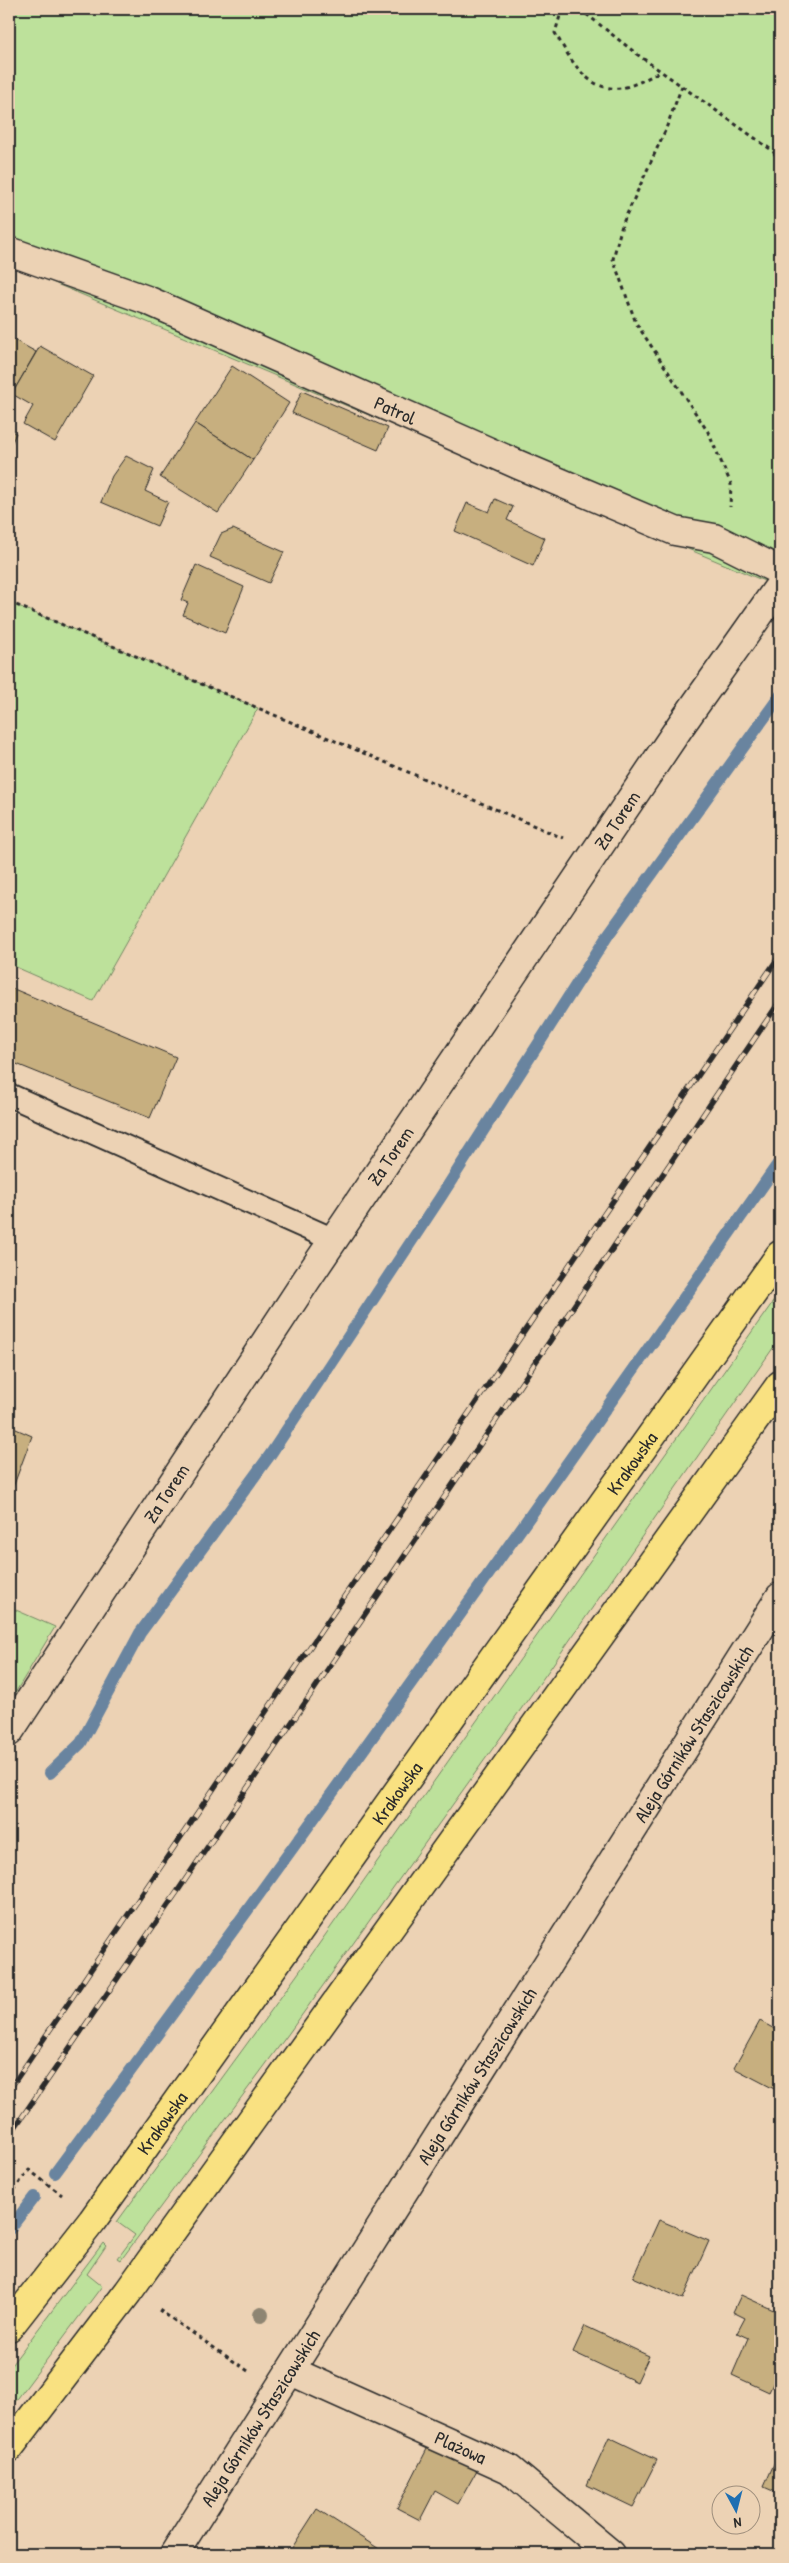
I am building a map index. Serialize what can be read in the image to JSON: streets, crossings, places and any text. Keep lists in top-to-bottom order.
{
  "streets": {
    "main road": ["Krakowska"],
    "street": [
      "Patrol",
      "Za Torem",
      "Aleja Górników Staszicowskich",
      "Plażowa"
    ]
  },
  "crossings": [
    ["Aleja Górników Staszicowskich", "Plażowa"]
  ],
  "north": "bottom"
}
